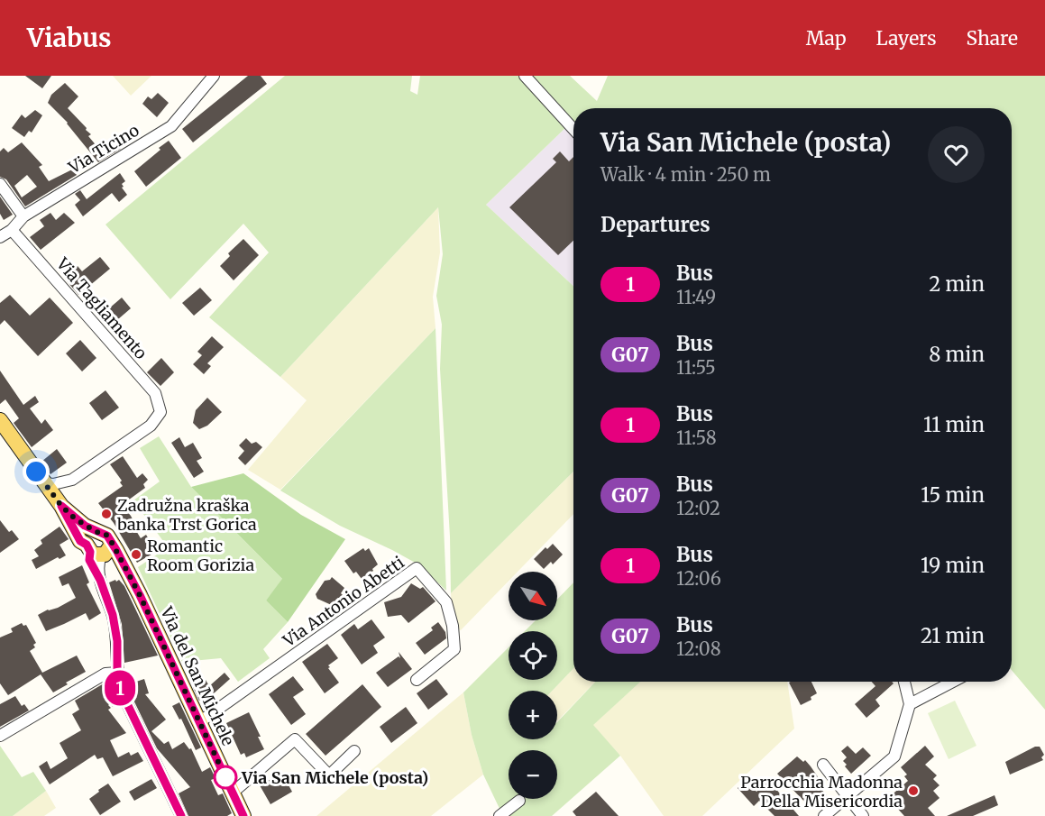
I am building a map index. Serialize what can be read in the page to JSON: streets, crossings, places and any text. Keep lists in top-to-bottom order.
{
  "streets": {
    "main road": ["Via del San Michele"],
    "street": ["Via Ticino", "Via Tagliamento", "Via Antonio Abetti"]
  },
  "crossings": [
    ["Via Ticino", "Via Tagliamento"],
    ["Via Antonio Abetti", "Via del San Michele"]
  ],
  "places": [
    "Zadružna kraška banka Trst Gorica",
    "Romantic Room Gorizia",
    "Via San Michele (posta)",
    "Parrocchia Madonna Della Misericordia"
  ],
  "lines": ["bus line 1"],
  "north": "bottom right",
  "page": {
    "header": "Viabus",
    "nav": ["Map", "Layers", "Share"],
    "on_map": "1",
    "heading": [
      ["Via San Michele (posta)", "Walk · 4 min · 250 m"],
      "Departures"
    ],
    "list": [
      {
        "mark": "1",
        "name": "Bus",
        "note": "11:49",
        "value": "2 min"
      },
      {
        "mark": "G07",
        "name": "Bus",
        "note": "11:55",
        "value": "8 min"
      },
      {
        "mark": "1",
        "name": "Bus",
        "note": "11:58",
        "value": "11 min"
      },
      {
        "mark": "G07",
        "name": "Bus",
        "note": "12:02",
        "value": "15 min"
      },
      {
        "mark": "1",
        "name": "Bus",
        "note": "12:06",
        "value": "19 min"
      },
      {
        "mark": "G07",
        "name": "Bus",
        "note": "12:08",
        "value": "21 min"
      }
    ],
    "map_buttons": ["+", "−"]
  }
}
